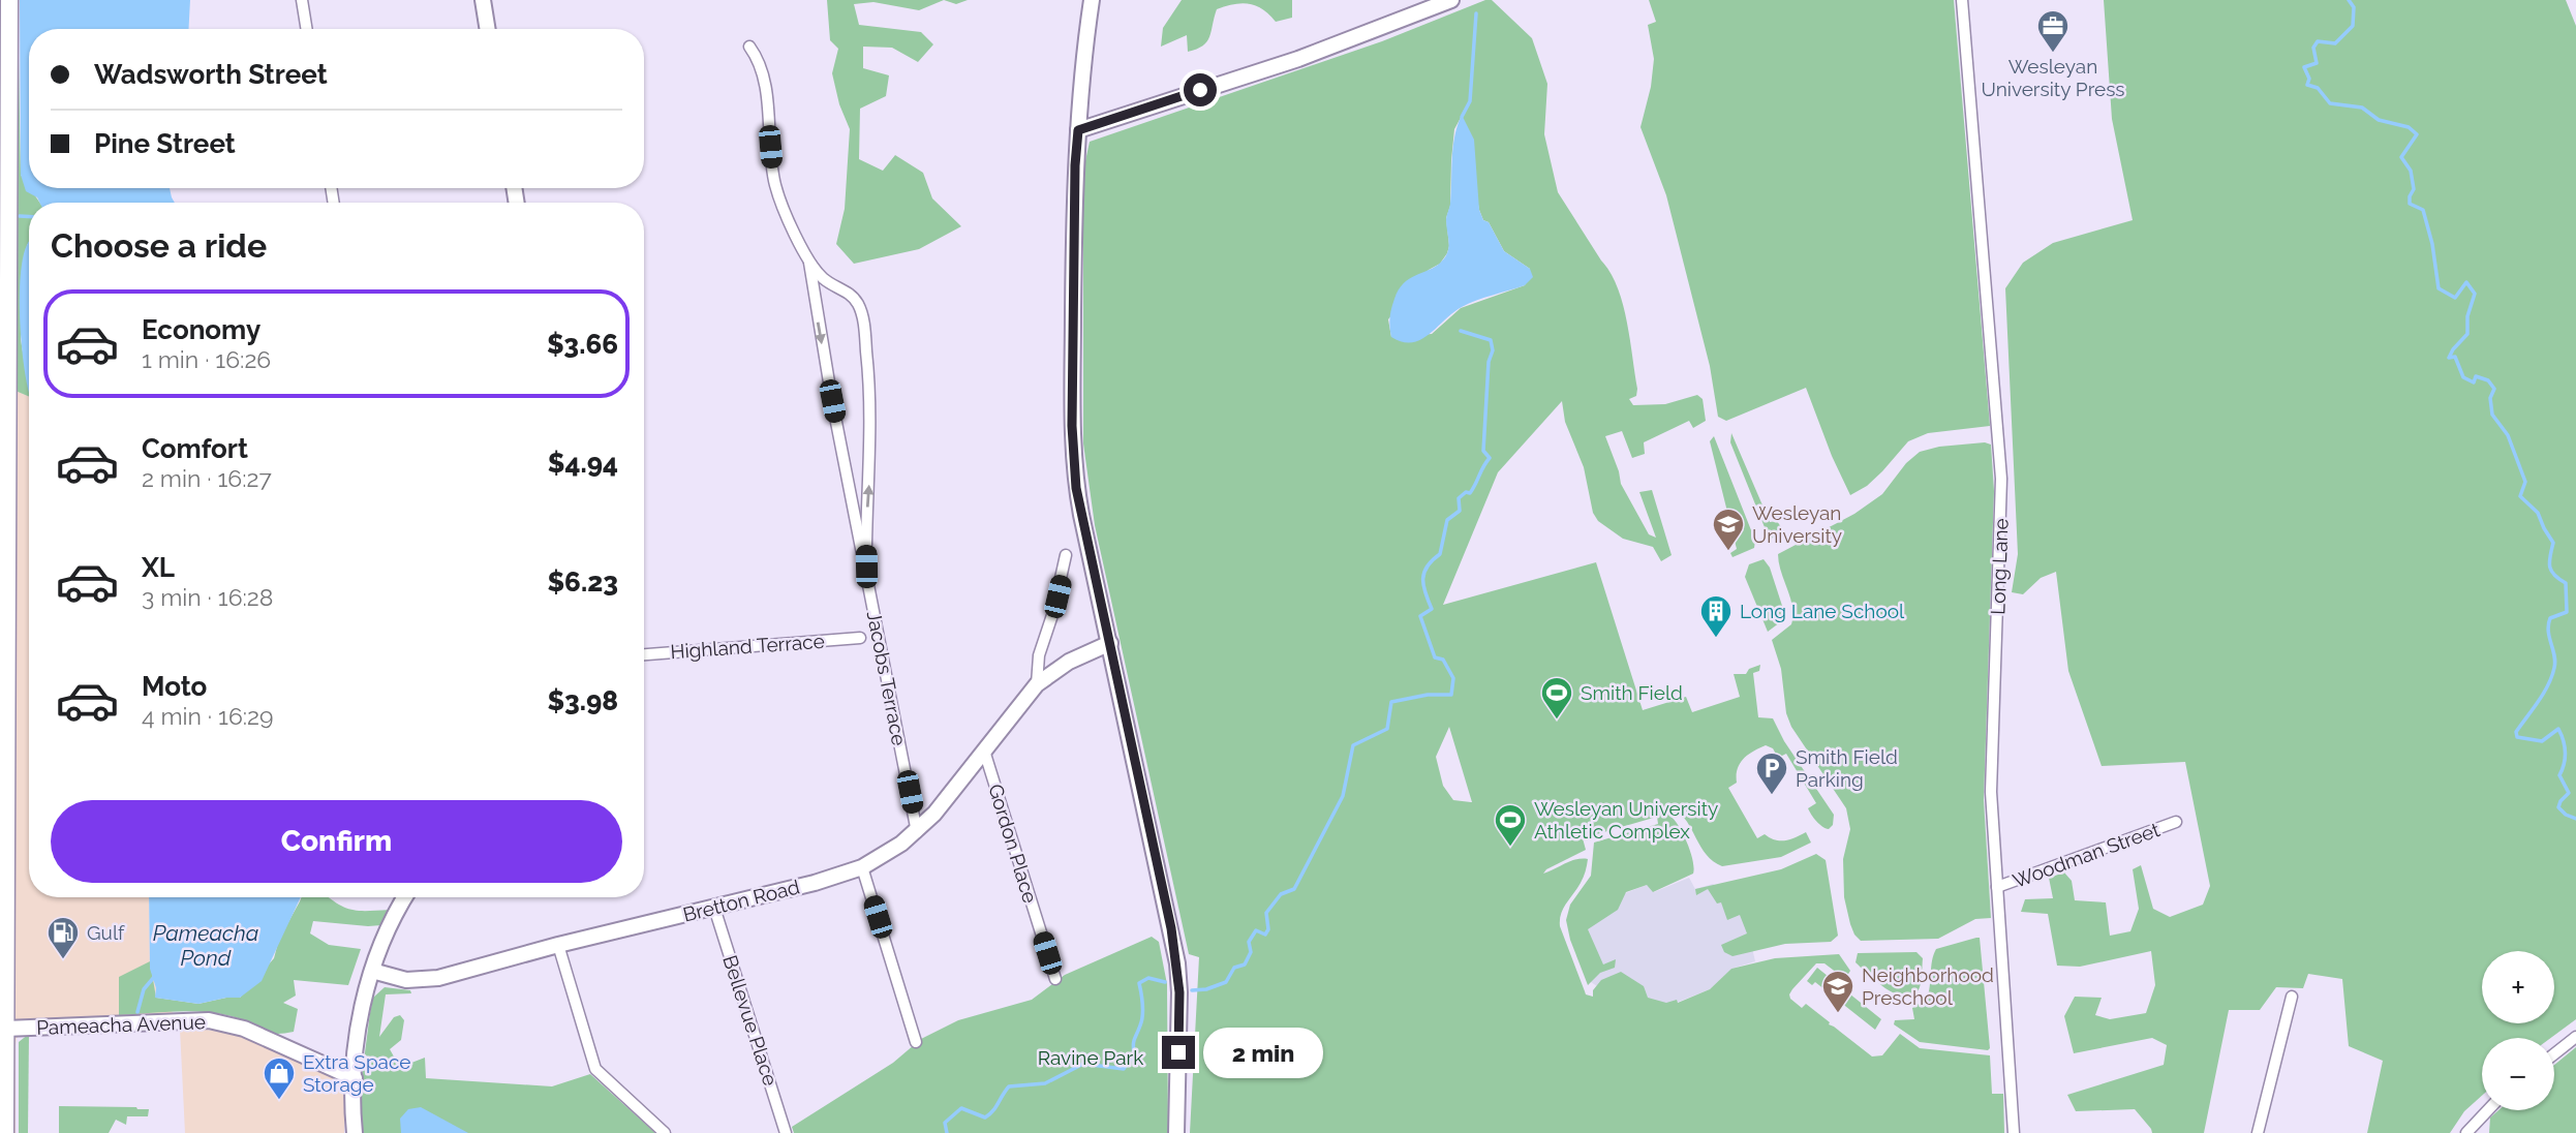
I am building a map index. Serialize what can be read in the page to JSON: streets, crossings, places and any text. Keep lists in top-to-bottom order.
{
  "streets": {
    "street": [
      "Long Lane",
      "Highland Terrace",
      "Jacobs Terrace",
      "Gordon Place",
      "Woodman Street",
      "Bretton Road",
      "Bellevue Place",
      "Pameacha Avenue"
    ]
  },
  "crossings": [
    ["Long Lane", "Woodman Street"],
    ["Jacobs Terrace", "Bretton Road"],
    ["Gordon Place", "Bretton Road"],
    ["Bretton Road", "Bellevue Place"]
  ],
  "water": ["Pameacha Pond"],
  "parks": ["Ravine Park"],
  "places": {
    "office": ["Wesleyan University Press"],
    "school or university": ["Wesleyan University", "Neighborhood Preschool"],
    "building": ["Long Lane School"],
    "sports": ["Smith Field", "Wesleyan University Athletic Complex"],
    "parking": ["Smith Field Parking"],
    "fuel station": ["Gulf"],
    "shop": ["Extra Space Storage"]
  },
  "page": {
    "banner": ["Wadsworth Street", "Pine Street"],
    "heading": "Choose a ride",
    "list": [
      {
        "name": "Economy",
        "note": "1 min · 16:26",
        "value": "$3.66"
      },
      {
        "name": "Comfort",
        "note": "2 min · 16:27",
        "value": "$4.94"
      },
      {
        "name": "XL",
        "note": "3 min · 16:28",
        "value": "$6.23"
      },
      {
        "name": "Moto",
        "note": "4 min · 16:29",
        "value": "$3.98"
      }
    ],
    "buttons": "Confirm",
    "map_buttons": ["+", "−"],
    "bubble": "2 min"
  }
}
